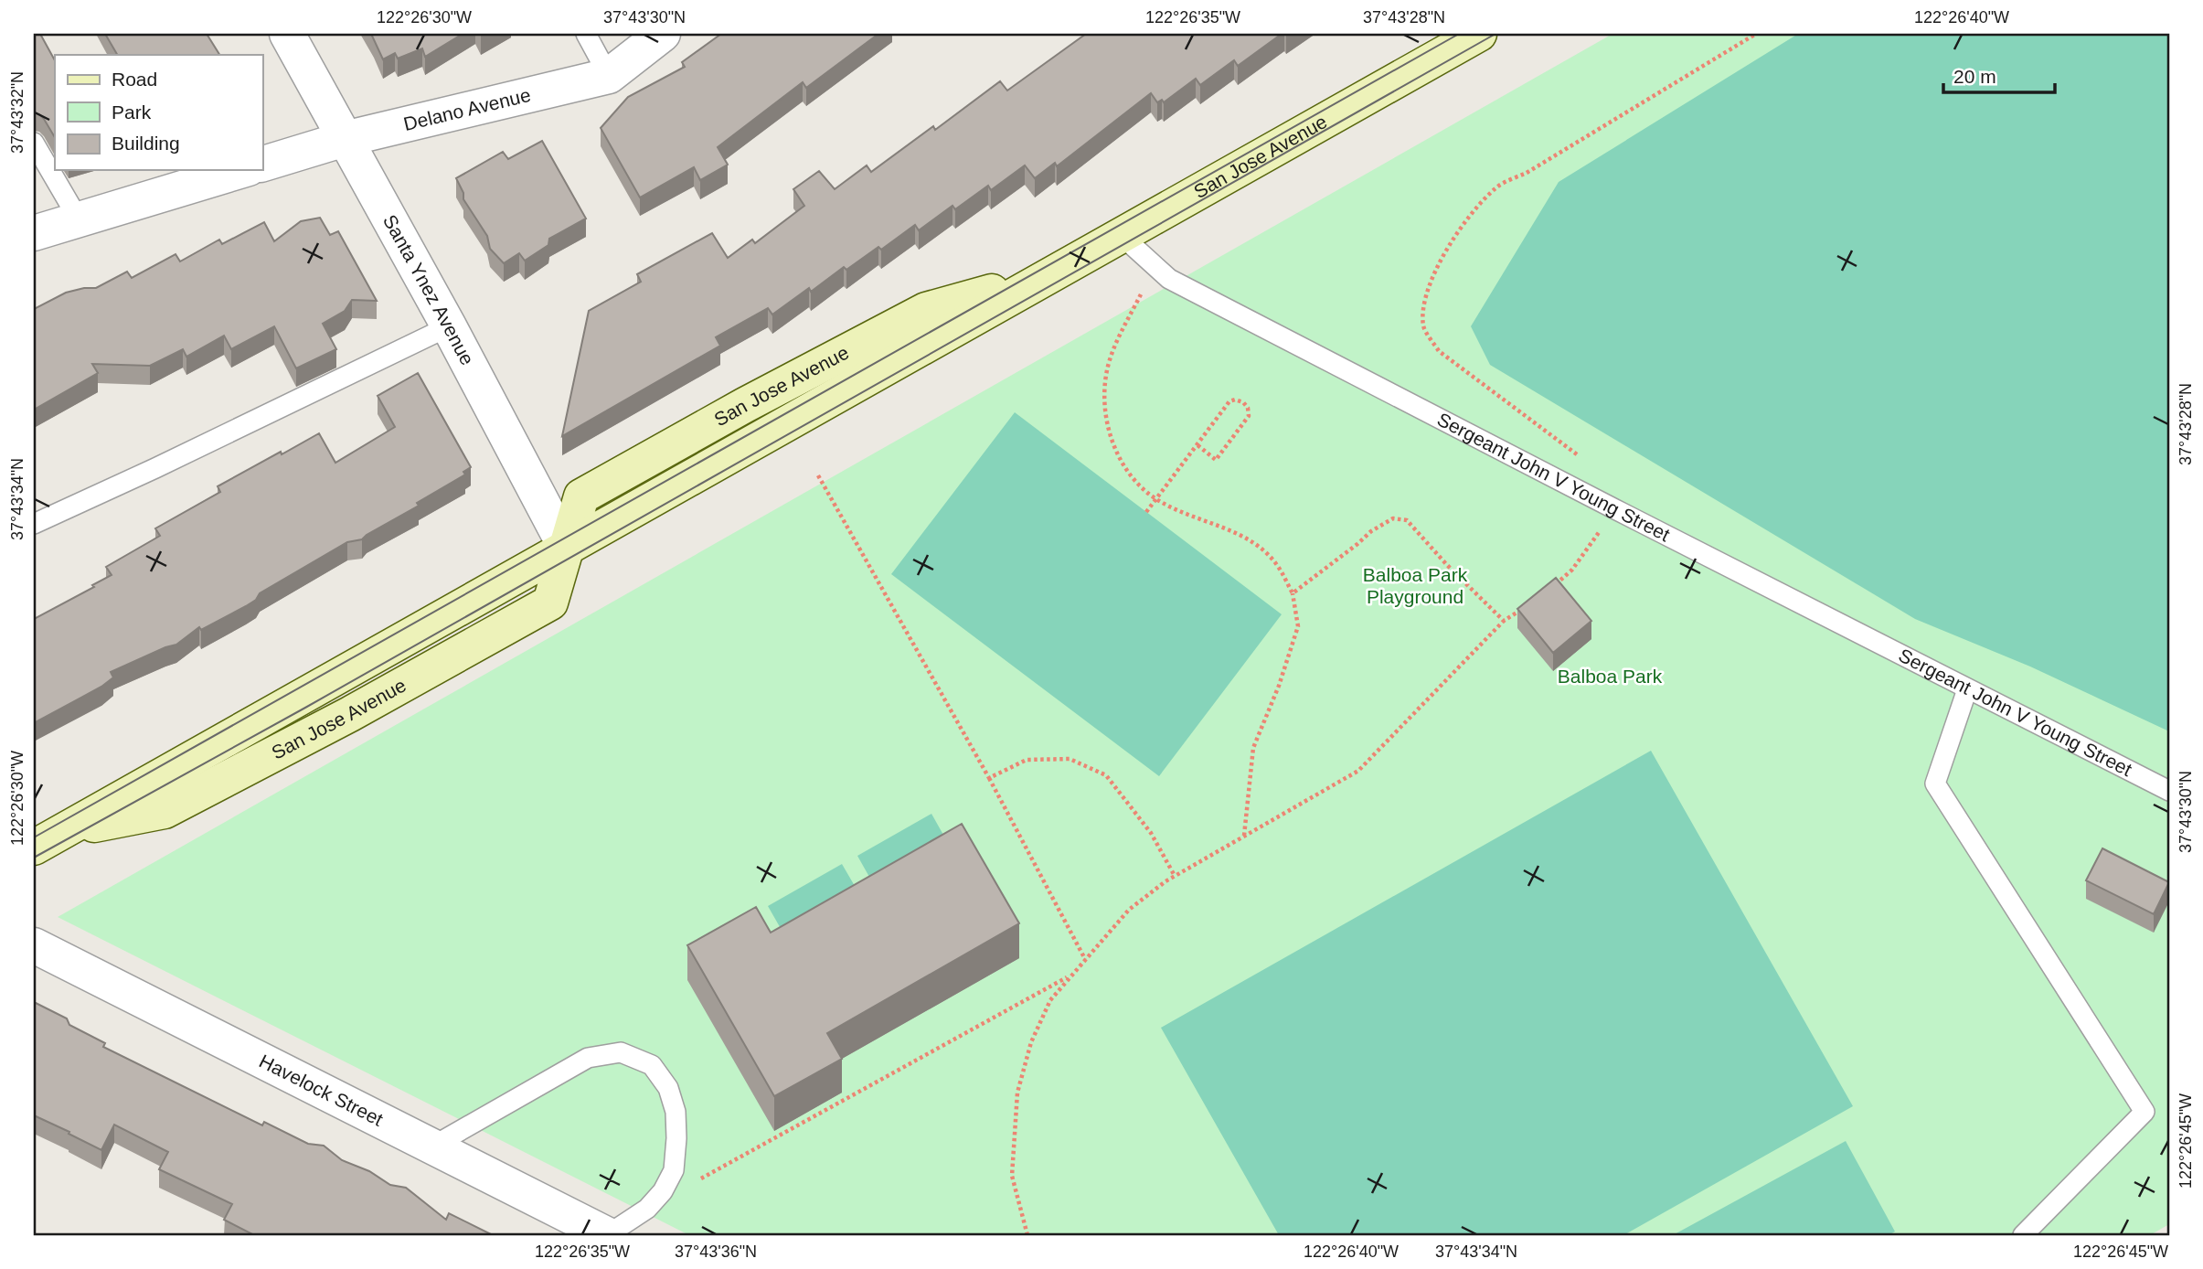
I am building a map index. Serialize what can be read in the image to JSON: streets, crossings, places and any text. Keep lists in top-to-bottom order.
{
  "streets": {
    "main road": ["San Jose Avenue"],
    "street": ["Delano Avenue", "Santa Ynez Avenue", "Havelock Street"],
    "lane": ["Sergeant John V Young Street"]
  },
  "crossings": [
    ["Delano Avenue", "Santa Ynez Avenue"],
    ["San Jose Avenue", "Santa Ynez Avenue"],
    ["San Jose Avenue", "Sergeant John V Young Street"]
  ],
  "parks": ["Balboa Park Playground", "Balboa Park"],
  "legend": ["Road", "Park", "Building"],
  "scale_bar": "20 m",
  "coordinates": [
    "122°26'30\"W",
    "37°43'30\"N",
    "122°26'35\"W",
    "37°43'28\"N",
    "122°26'40\"W",
    "37°43'32\"N",
    "37°43'34\"N",
    "122°26'45\"W",
    "37°43'36\"N"
  ]
}
